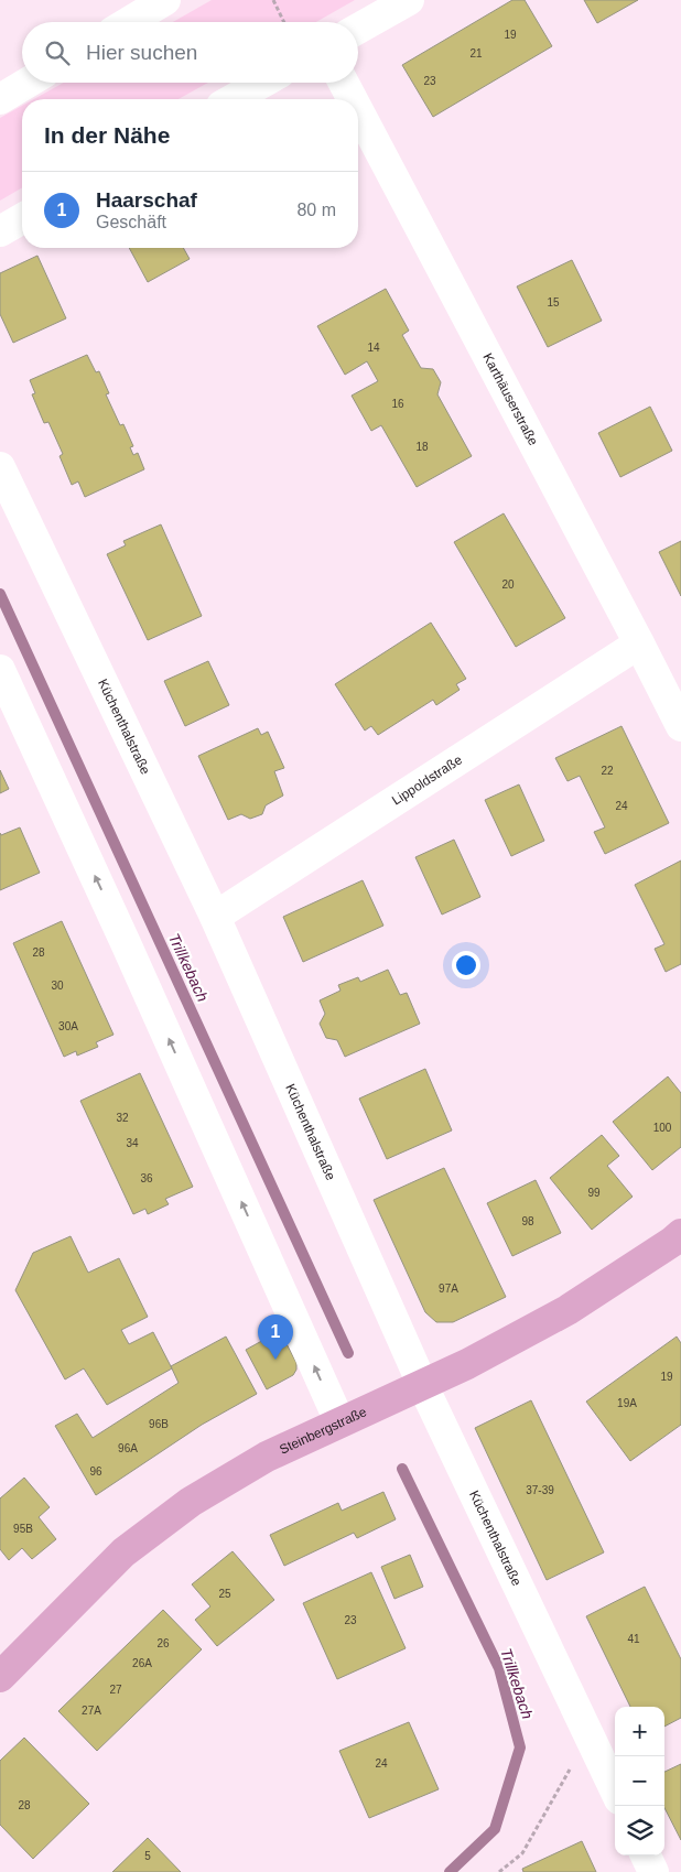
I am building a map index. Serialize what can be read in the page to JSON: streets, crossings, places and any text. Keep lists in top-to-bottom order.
{
  "streets": {
    "main road": ["Steinbergstraße"],
    "street": ["Karthäuserstraße", "Küchenthalstraße", "Lippoldstraße"]
  },
  "crossings": [
    ["Karthäuserstraße", "Lippoldstraße"],
    ["Küchenthalstraße", "Lippoldstraße"],
    ["Küchenthalstraße", "Steinbergstraße"]
  ],
  "water": ["Trillkebach"],
  "house_numbers": [
    "19",
    "21",
    "23",
    "15",
    "14",
    "16",
    "18",
    "20",
    "22",
    "24",
    "28",
    "30",
    "30A",
    "32",
    "100",
    "34",
    "36",
    "99",
    "98",
    "97A",
    "19",
    "19A",
    "96B",
    "96A",
    "96",
    "37-39",
    "95B",
    "25",
    "23",
    "41",
    "26",
    "26A",
    "27",
    "27A",
    "24",
    "28",
    "5"
  ],
  "page": {
    "search": "Hier suchen",
    "heading": "In der Nähe",
    "list": [
      {
        "mark": "1",
        "name": "Haarschaf",
        "note": "Geschäft",
        "value": "80 m"
      }
    ],
    "pins": "1",
    "map_buttons": ["+", "−"]
  }
}
